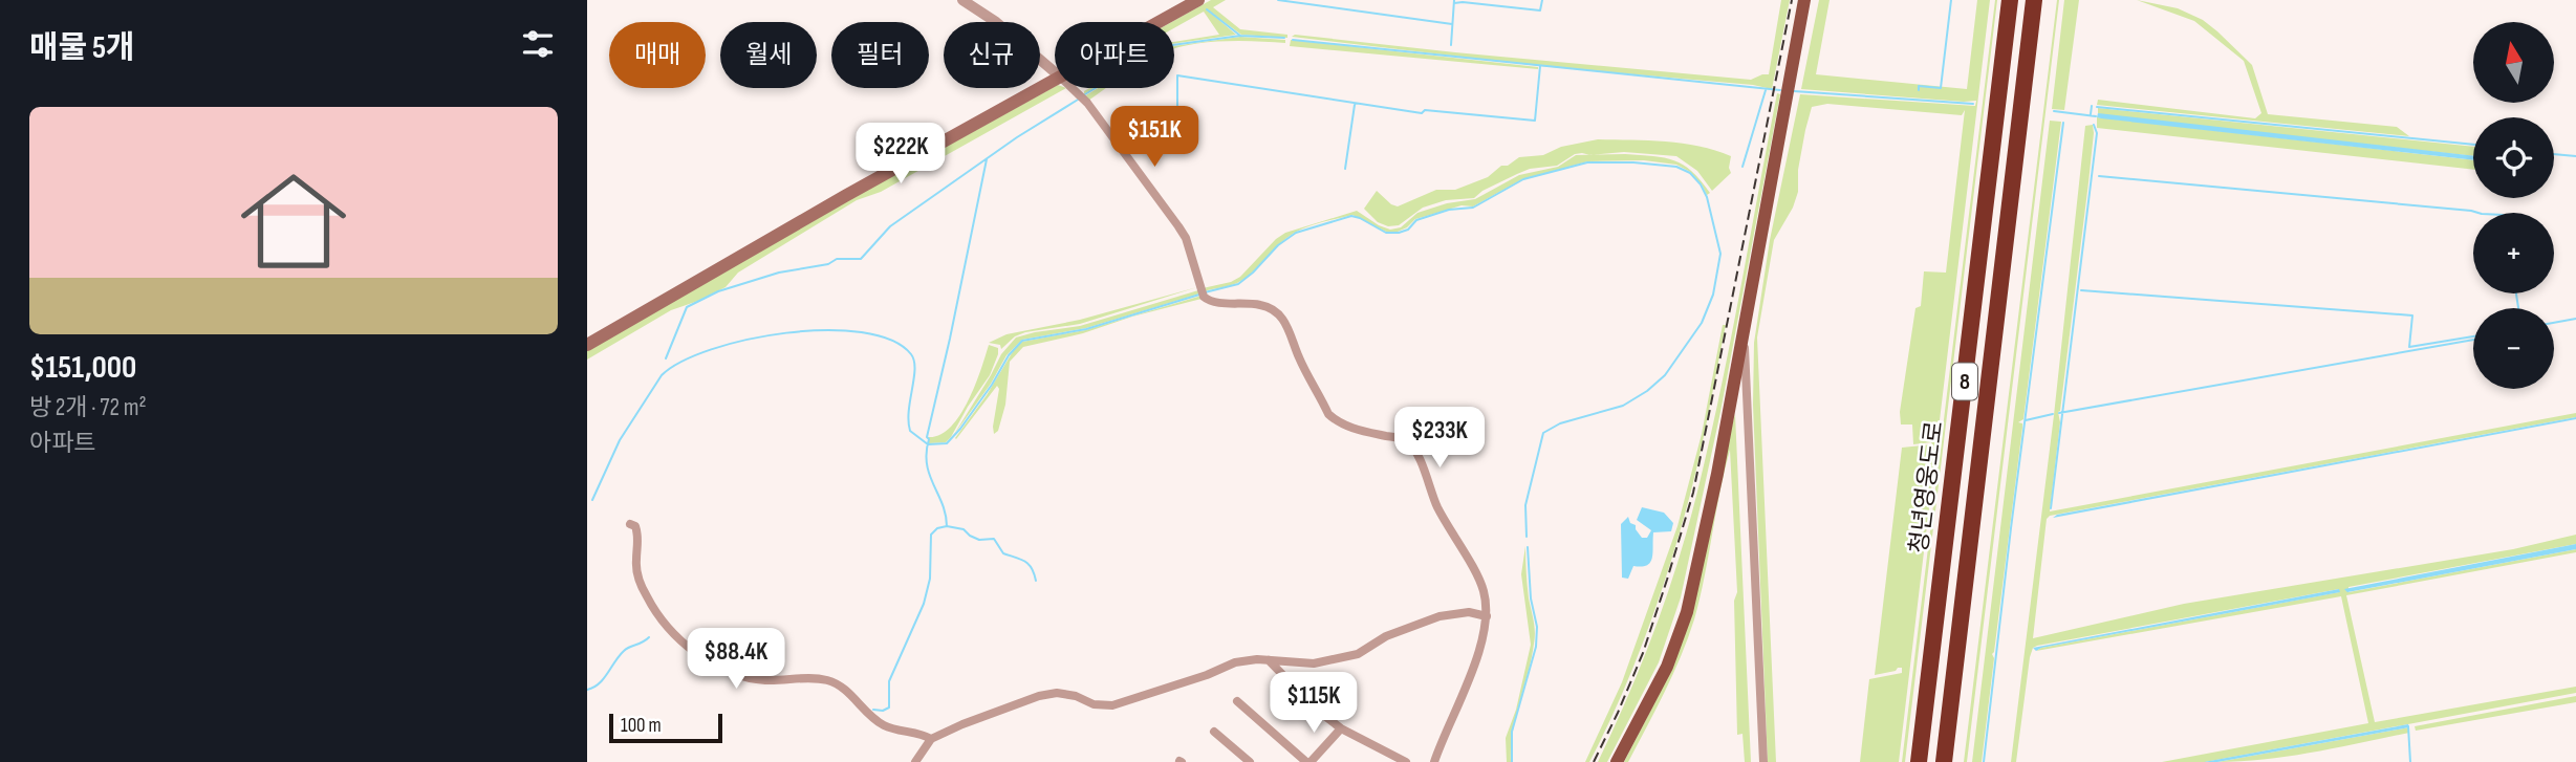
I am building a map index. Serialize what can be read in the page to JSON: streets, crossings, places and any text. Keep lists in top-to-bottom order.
{
  "streets": {
    "highway": ["8", "청년영웅도로"]
  },
  "scale_bar": "100 m",
  "north": "top",
  "page": {
    "heading": "매물 5개",
    "map_buttons": ["+", "−"],
    "chip": [
      "매매",
      "월세",
      "필터",
      "신규",
      "아파트"
    ],
    "list": [
      {
        "name": "$151,000",
        "note": "방 2개 · 72 m² · 아파트"
      }
    ],
    "price": [
      "$151K",
      "$222K",
      "$233K",
      "$88.4K",
      "$115K"
    ],
    "scale": "100 m"
  }
}
